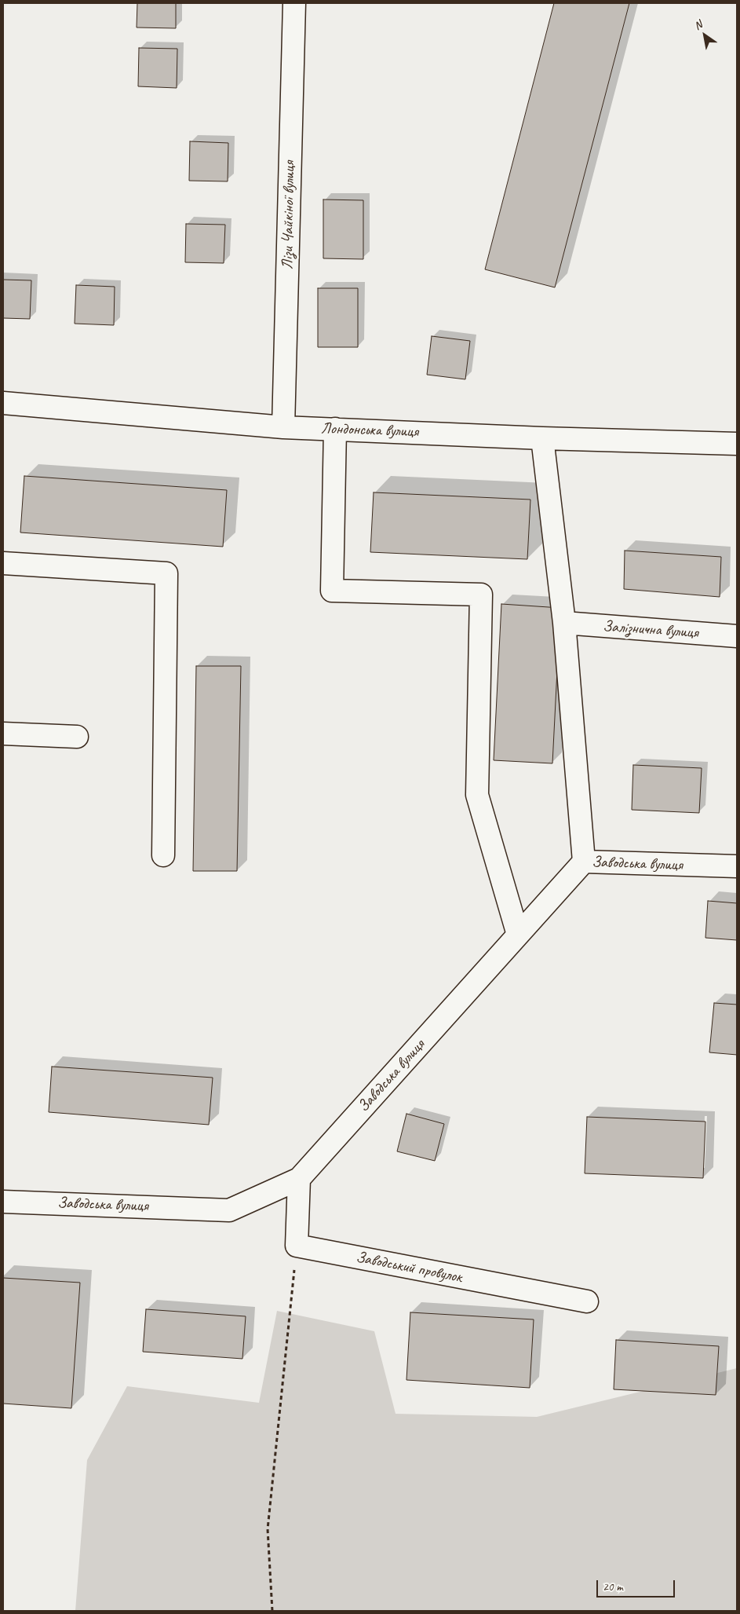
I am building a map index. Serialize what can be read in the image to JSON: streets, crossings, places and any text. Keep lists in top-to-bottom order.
{
  "streets": {
    "street": [
      "Лізи Чайкіної вулиця",
      "Лондонська вулиця",
      "Залізнична вулиця",
      "Заводська вулиця",
      "Заводський провулок"
    ]
  },
  "crossings": [
    ["Лізи Чайкіної вулиця", "Лондонська вулиця"]
  ],
  "scale_bar": "20 m",
  "north": "top left"
}
